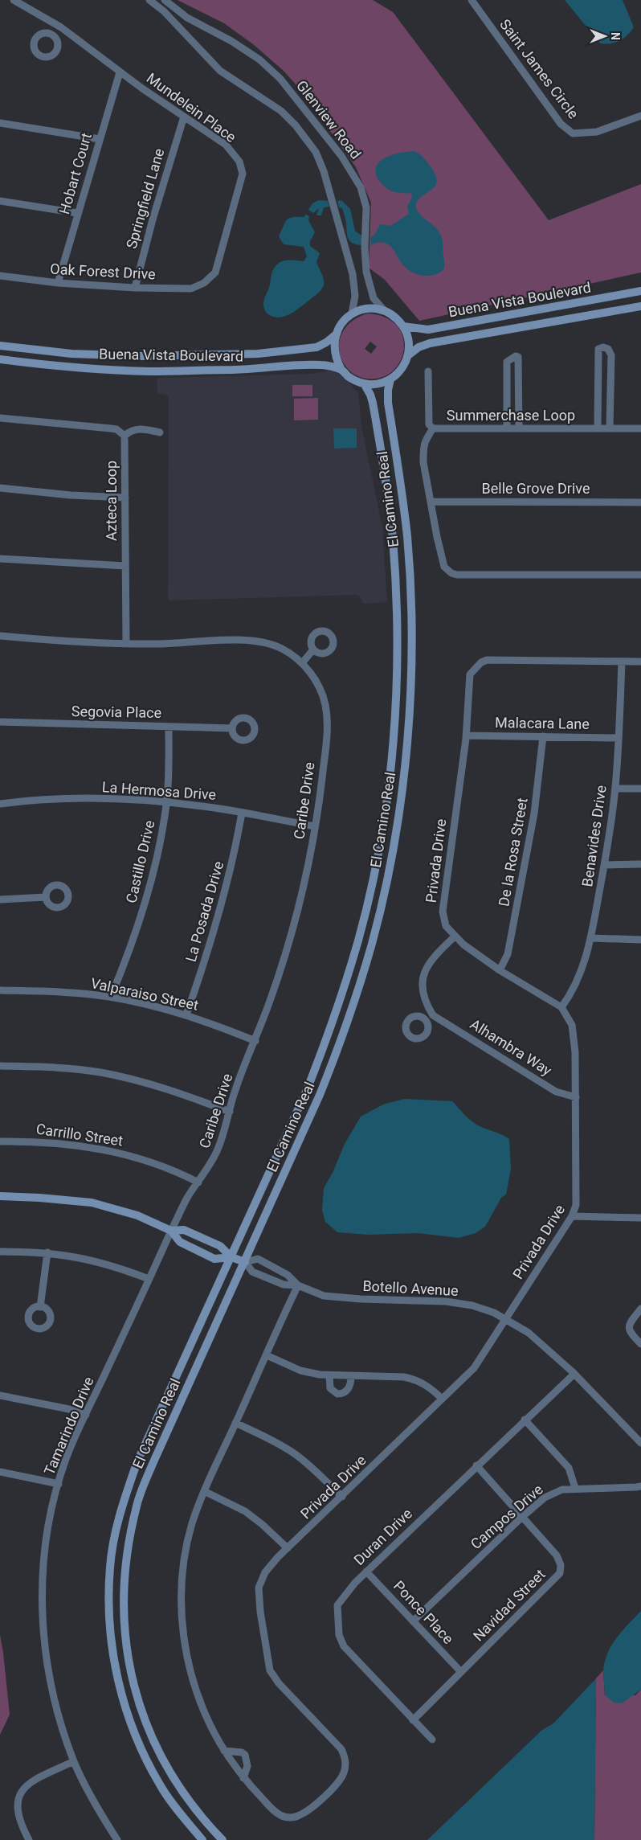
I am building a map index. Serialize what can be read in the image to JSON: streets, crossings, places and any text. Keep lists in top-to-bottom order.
{
  "streets": {
    "main road": ["Buena Vista Boulevard", "El Camino Real"],
    "street": [
      "Saint James Circle",
      "Mundelein Place",
      "Glenview Road",
      "Hobart Court",
      "Springfield Lane",
      "Oak Forest Drive",
      "Summerchase Loop",
      "Belle Grove Drive",
      "Azteca Loop",
      "Segovia Place",
      "Malacara Lane",
      "La Hermosa Drive",
      "Caribe Drive",
      "Benavides Drive",
      "De la Rosa Street",
      "Privada Drive",
      "Castillo Drive",
      "La Posada Drive",
      "Valparaiso Street",
      "Alhambra Way",
      "Carrillo Street",
      "Botello Avenue",
      "Tamarindo Drive",
      "Campos Drive",
      "Duran Drive",
      "Navidad Street",
      "Ponce Place"
    ]
  },
  "crossings": [
    ["Mundelein Place", "Hobart Court"],
    ["Mundelein Place", "Springfield Lane"],
    ["Mundelein Place", "Oak Forest Drive"],
    ["Glenview Road", "Buena Vista Boulevard"],
    ["Glenview Road", "El Camino Real"],
    ["Hobart Court", "Oak Forest Drive"],
    ["Springfield Lane", "Oak Forest Drive"],
    ["Buena Vista Boulevard", "El Camino Real"],
    ["Summerchase Loop", "Belle Grove Drive"],
    ["El Camino Real", "Botello Avenue"],
    ["Azteca Loop", "Caribe Drive"],
    ["Segovia Place", "Castillo Drive"],
    ["Malacara Lane", "Benavides Drive"],
    ["Malacara Lane", "De la Rosa Street"],
    ["Malacara Lane", "Privada Drive"],
    ["La Hermosa Drive", "Caribe Drive"],
    ["La Hermosa Drive", "Castillo Drive"],
    ["La Hermosa Drive", "La Posada Drive"],
    ["Caribe Drive", "Valparaiso Street"],
    ["Caribe Drive", "Carrillo Street"],
    ["Caribe Drive", "Tamarindo Drive"],
    ["Benavides Drive", "Privada Drive"],
    ["De la Rosa Street", "Privada Drive"],
    ["Privada Drive", "Alhambra Way"],
    ["Privada Drive", "Botello Avenue"],
    ["Castillo Drive", "Valparaiso Street"],
    ["La Posada Drive", "Valparaiso Street"],
    ["Botello Avenue", "Duran Drive"],
    ["Campos Drive", "Navidad Street"],
    ["Campos Drive", "Ponce Place"],
    ["Duran Drive", "Navidad Street"],
    ["Duran Drive", "Ponce Place"],
    ["Navidad Street", "Ponce Place"]
  ],
  "north": "right"
}
